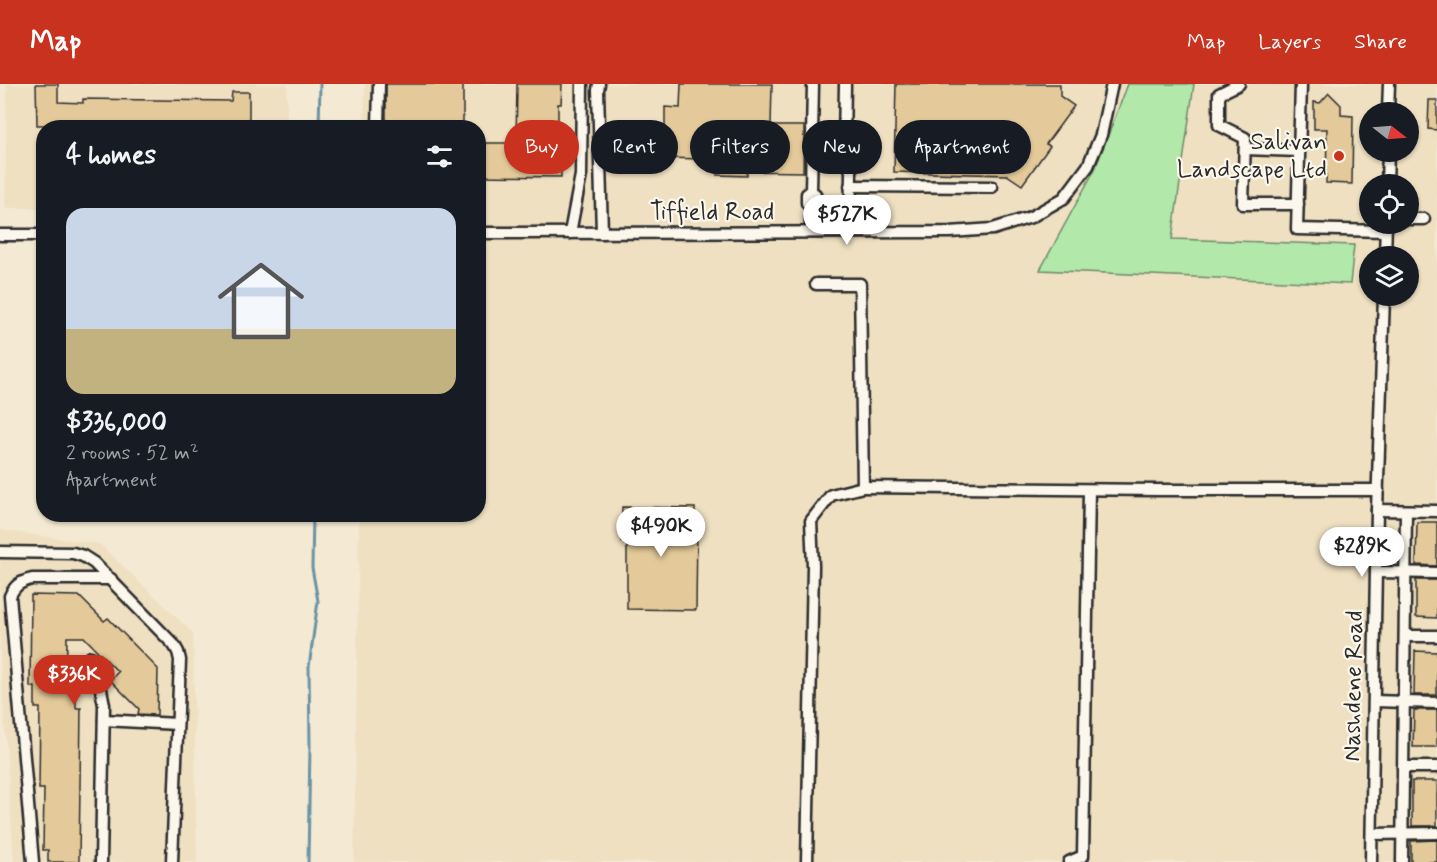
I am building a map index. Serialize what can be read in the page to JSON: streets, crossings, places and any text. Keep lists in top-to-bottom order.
{
  "streets": {
    "street": ["Tiffield Road", "Nashdene Road"]
  },
  "places": ["Salivan Landscape Ltd"],
  "north": "right",
  "page": {
    "header": "Map",
    "nav": ["Map", "Layers", "Share"],
    "chip": [
      "Buy",
      "Rent",
      "Filters",
      "New",
      "Apartment"
    ],
    "heading": "4 homes",
    "list": [
      {
        "name": "$336,000",
        "note": "2 rooms · 52 m² · Apartment"
      }
    ],
    "price": [
      "$527K",
      "$490K",
      "$289K",
      "$336K"
    ]
  }
}
